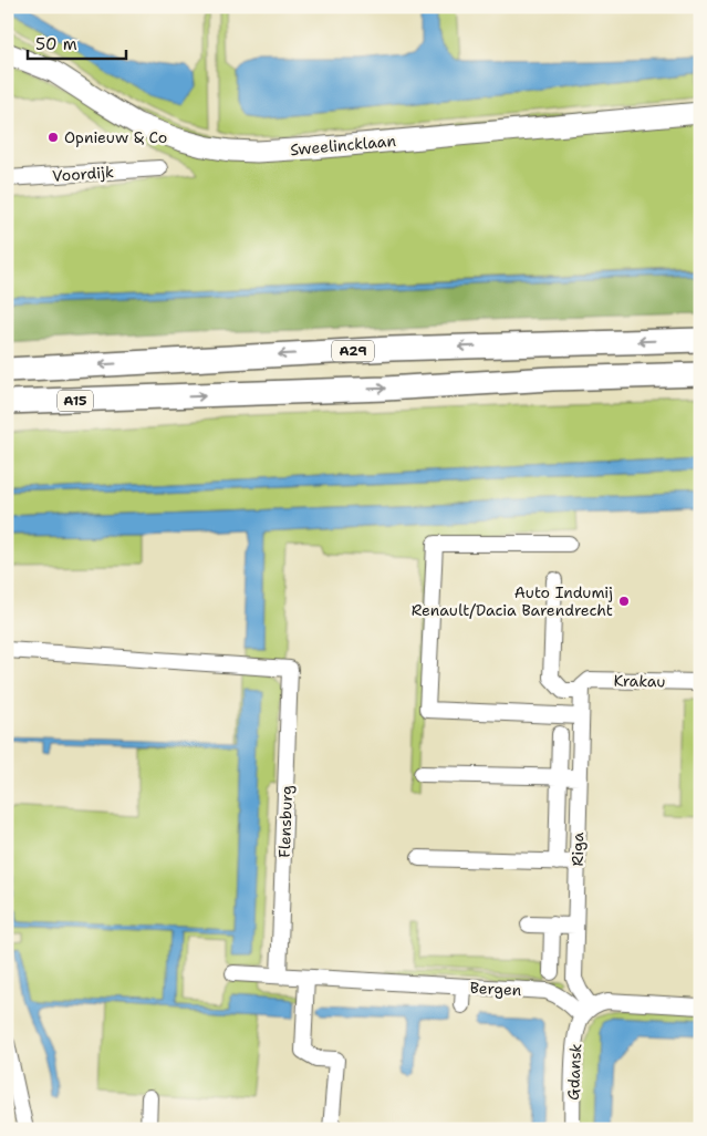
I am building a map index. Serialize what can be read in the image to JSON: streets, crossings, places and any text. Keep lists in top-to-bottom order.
{
  "streets": {
    "highway": ["A29", "A15"],
    "main road": ["Sweelincklaan"],
    "street": [
      "Voordijk",
      "Krakau",
      "Flensburg",
      "Riga",
      "Bergen",
      "Gdansk"
    ]
  },
  "crossings": [
    ["Krakau", "Riga"],
    ["Flensburg", "Bergen"],
    ["Riga", "Bergen"],
    ["Riga", "Gdansk"],
    ["Bergen", "Gdansk"]
  ],
  "places": ["Opnieuw & Co", "Auto Indumij Renault/Dacia Barendrecht"],
  "scale_bar": "50 m"
}
